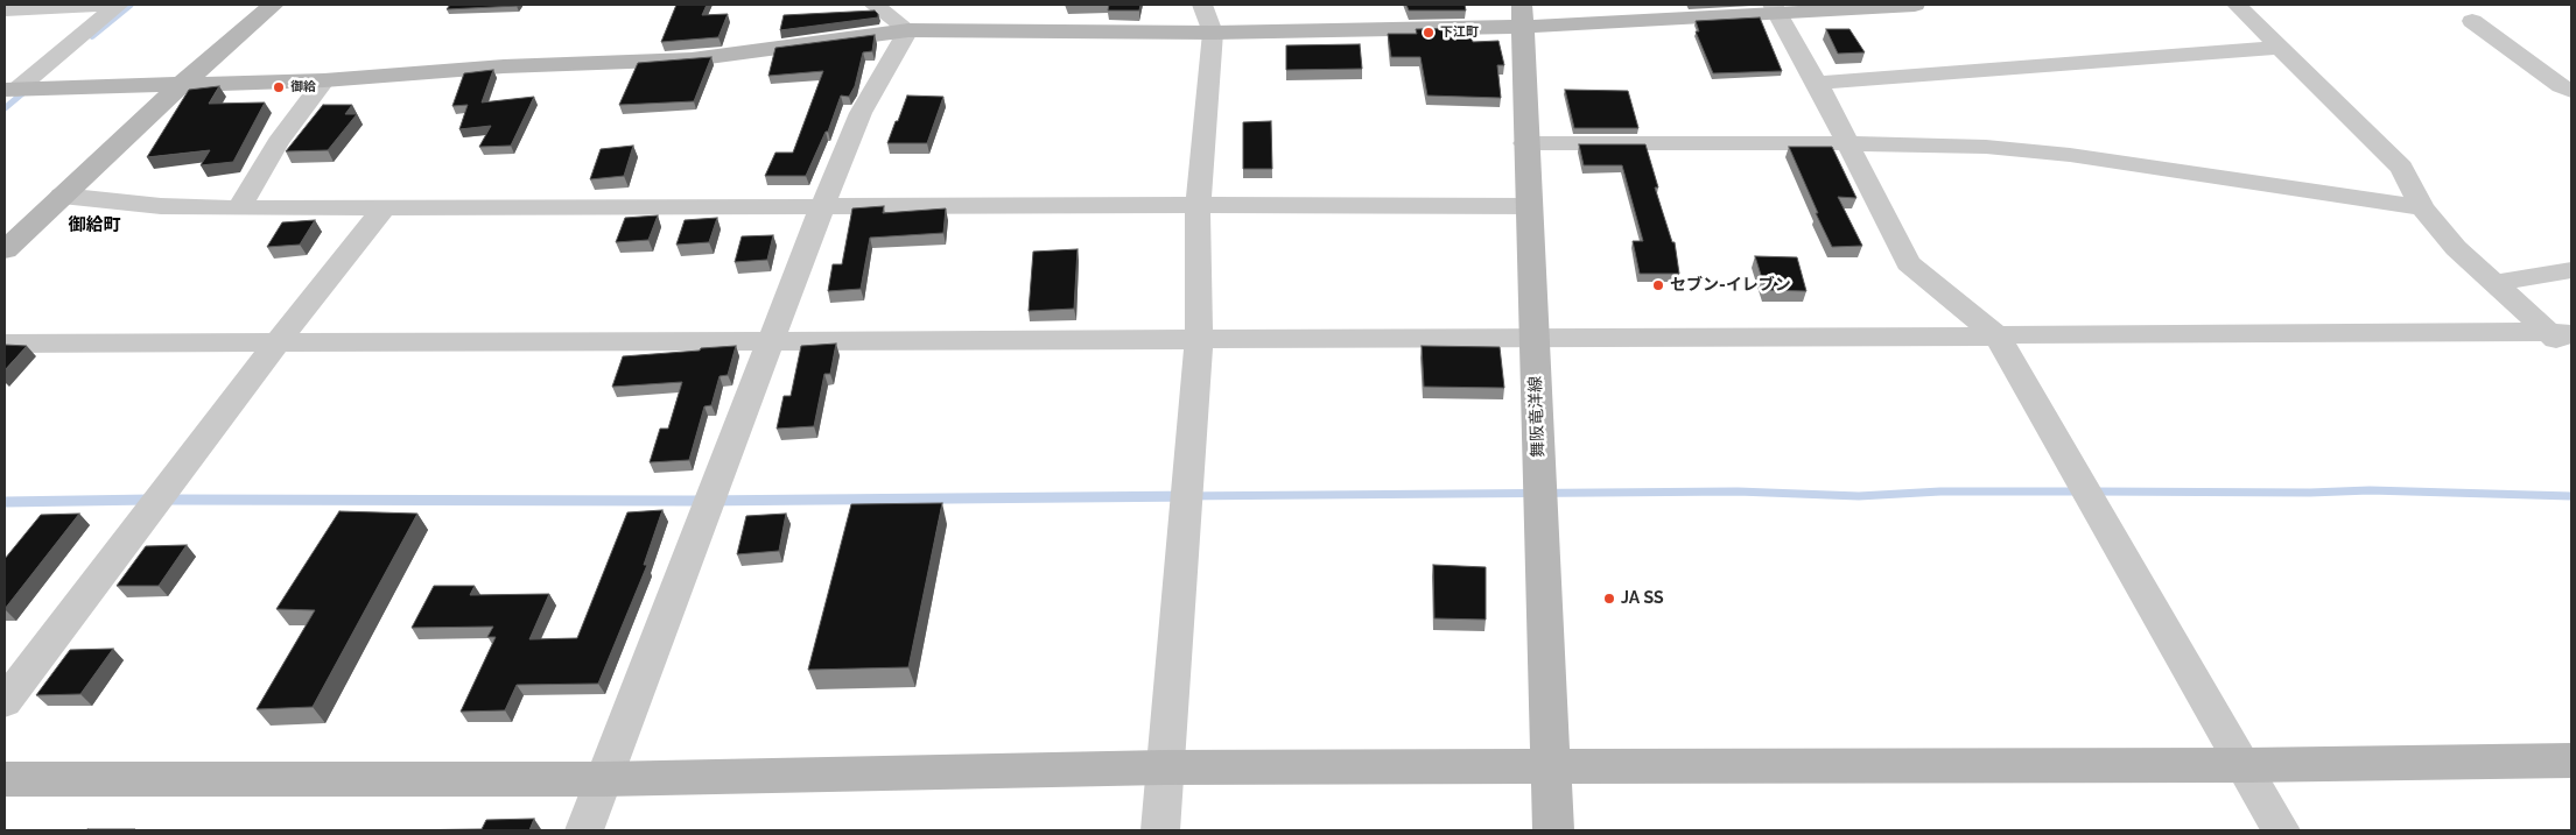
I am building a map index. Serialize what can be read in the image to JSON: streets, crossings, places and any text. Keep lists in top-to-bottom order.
{
  "streets": {
    "street": ["舞阪竜洋線"]
  },
  "districts": ["御給町"],
  "places": [
    "下江町",
    "御給",
    "セブン-イレブン",
    "JA SS"
  ]
}
